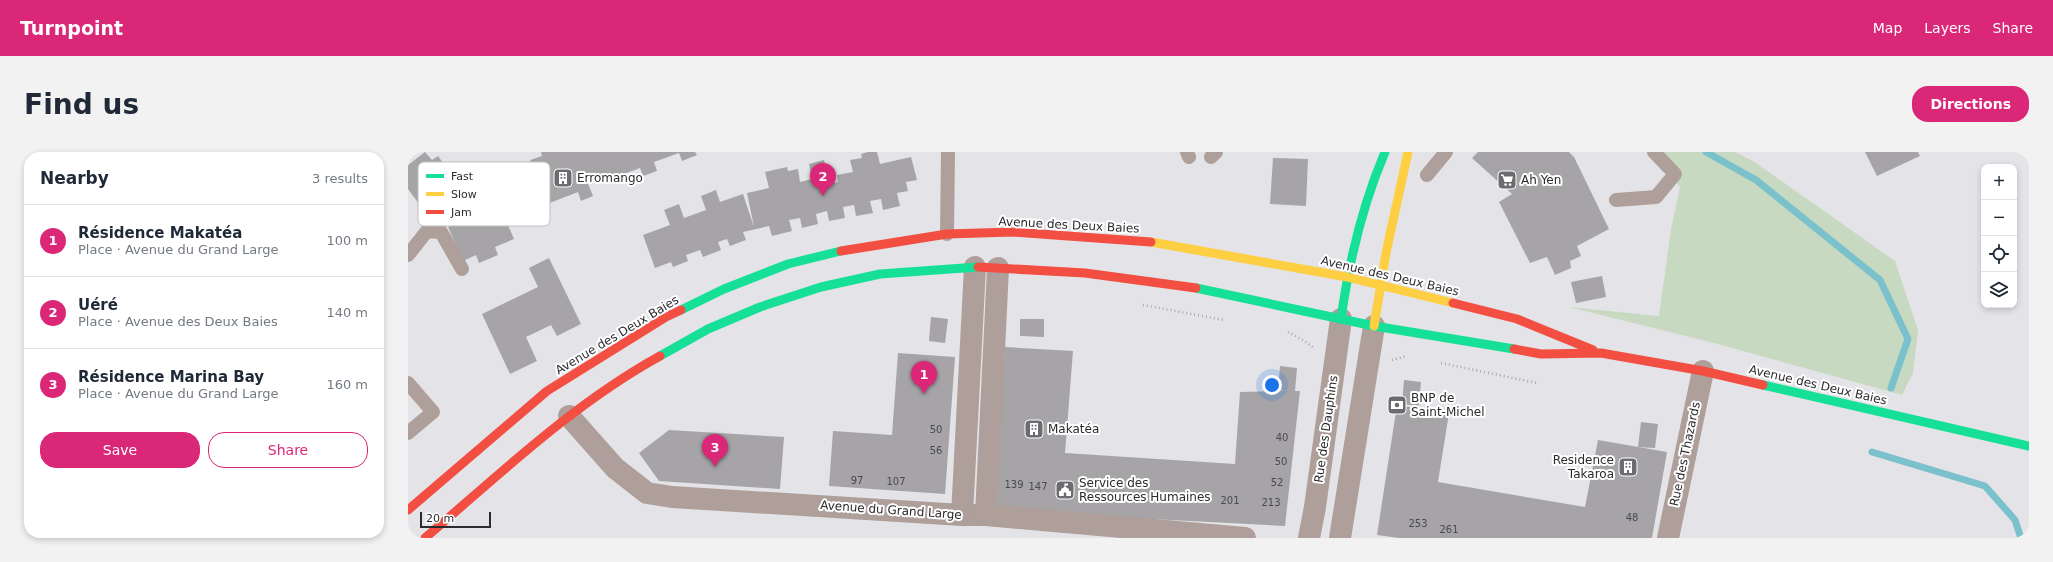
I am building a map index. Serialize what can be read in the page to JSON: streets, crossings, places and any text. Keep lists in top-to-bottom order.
{
  "streets": {
    "main road": ["Avenue des Deux Baies"],
    "street": ["Rue des Dauphins", "Rue des Thazards", "Avenue du Grand Large"]
  },
  "crossings": [
    ["Avenue des Deux Baies", "Rue des Dauphins"],
    ["Avenue des Deux Baies", "Rue des Thazards"],
    ["Avenue des Deux Baies", "Avenue du Grand Large"]
  ],
  "places": {
    "building": ["Erromango", "Makatéa", "Residence Takaroa"],
    "supermarket": ["Ah Yen"],
    "bank": ["BNP de Saint-Michel"],
    "public building": ["Service des Ressources Humaines"]
  },
  "house_numbers": [
    "50",
    "40",
    "56",
    "50",
    "97",
    "107",
    "52",
    "139",
    "147",
    "201",
    "213",
    "48",
    "253",
    "261"
  ],
  "legend": ["Fast", "Slow", "Jam"],
  "scale_bar": "20 m",
  "page": {
    "header": "Turnpoint",
    "nav": ["Map", "Layers", "Share"],
    "buttons": [
      "Directions",
      ["Save", "Share"]
    ],
    "title": "Find us",
    "heading": ["Nearby", "3 results"],
    "pins": ["2", "1", "3"],
    "map_buttons": ["+", "−"],
    "list": [
      {
        "mark": "1",
        "name": "Résidence Makatéa",
        "note": "Place · Avenue du Grand Large",
        "value": "100 m"
      },
      {
        "mark": "2",
        "name": "Uéré",
        "note": "Place · Avenue des Deux Baies",
        "value": "140 m"
      },
      {
        "mark": "3",
        "name": "Résidence Marina Bay",
        "note": "Place · Avenue du Grand Large",
        "value": "160 m"
      }
    ],
    "scale": "20 m"
  }
}
